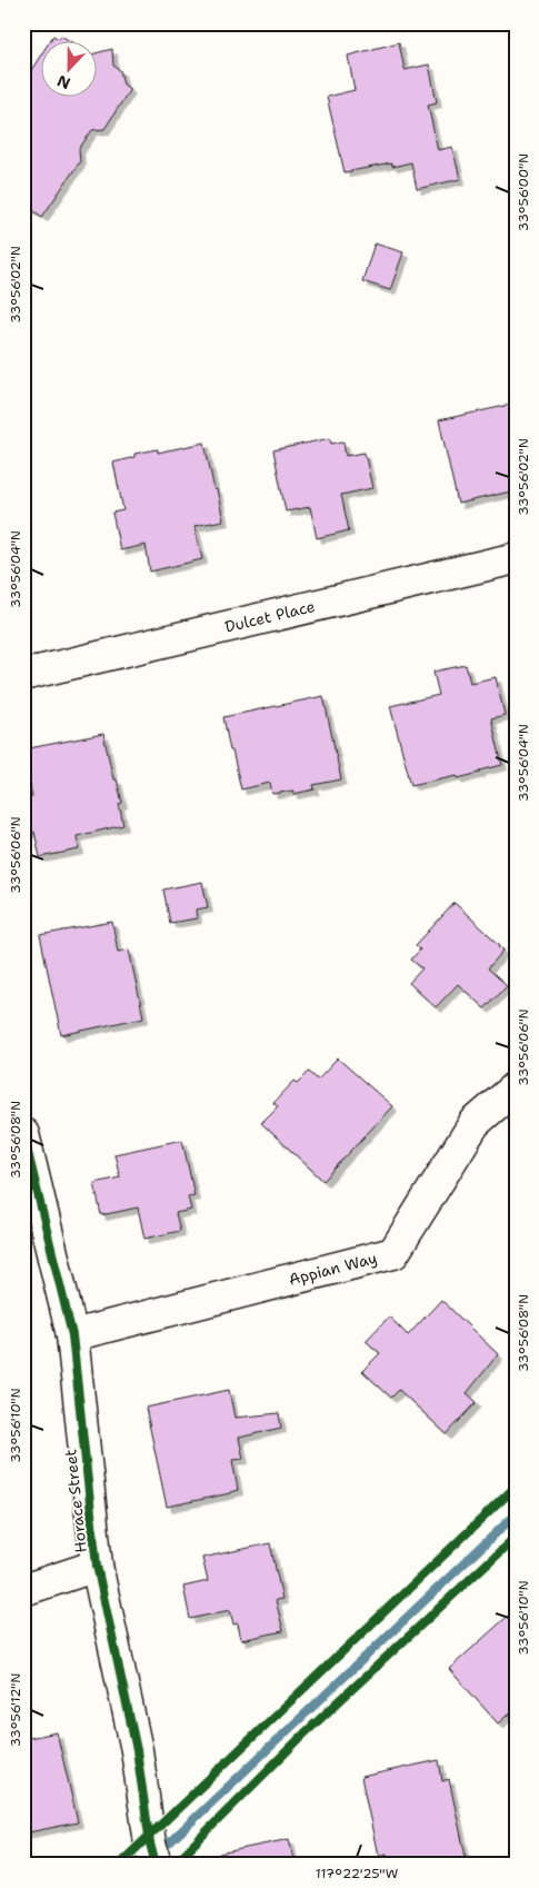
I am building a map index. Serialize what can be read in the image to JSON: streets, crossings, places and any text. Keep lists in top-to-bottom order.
{
  "streets": {
    "street": ["Dulcet Place", "Appian Way", "Horace Street"]
  },
  "crossings": [
    ["Appian Way", "Horace Street"]
  ],
  "north": "bottom",
  "coordinates": [
    "33°56'00\"N",
    "33°56'02\"N",
    "33°56'04\"N",
    "33°56'06\"N",
    "33°56'08\"N",
    "33°56'10\"N",
    "33°56'12\"N",
    "117°22'25\"W"
  ]
}
